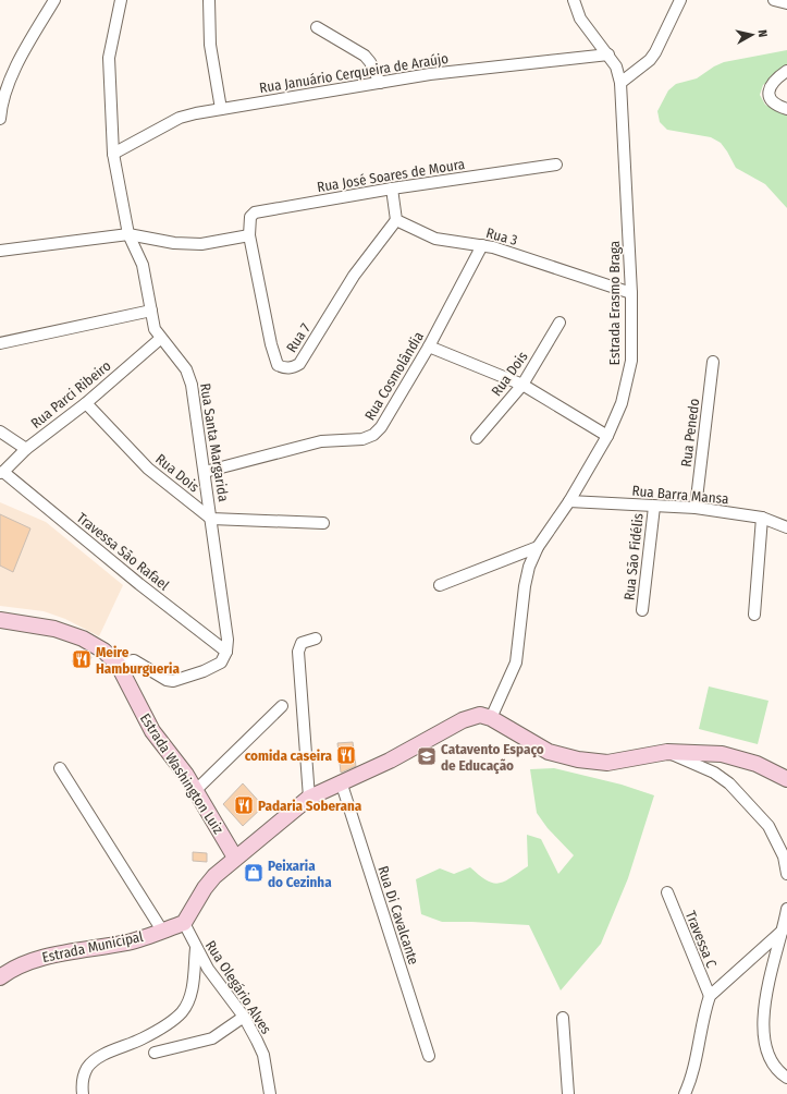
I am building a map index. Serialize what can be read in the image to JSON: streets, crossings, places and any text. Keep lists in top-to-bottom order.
{
  "streets": {
    "street": [
      "Rua Januário Cerqueira de Araújo",
      "Rua José Soares de Moura",
      "Rua 3",
      "Estrada Erasmo Braga",
      "Rua 7",
      "Rua Dois",
      "Rua Cosmolândia",
      "Rua Parci Ribeiro",
      "Rua Penedo",
      "Rua Santa Margarida",
      "Rua Barra Mansa",
      "Travessa São Rafael",
      "Rua São Fidélis",
      "Estrada Washington Luiz",
      "Rua Di Cavalcante",
      "Travessa C",
      "Estrada Municipal",
      "Rua Olegário Alves"
    ]
  },
  "crossings": [
    ["Rua Januário Cerqueira de Araújo", "Estrada Erasmo Braga"],
    ["Rua Januário Cerqueira de Araújo", "Rua Santa Margarida"],
    ["Rua José Soares de Moura", "Rua 7"],
    ["Rua 3", "Estrada Erasmo Braga"],
    ["Rua 3", "Rua 7"],
    ["Rua 3", "Rua Cosmolândia"],
    ["Estrada Erasmo Braga", "Rua Barra Mansa"],
    ["Rua Dois", "Rua Parci Ribeiro"],
    ["Rua Dois", "Rua Santa Margarida"],
    ["Rua Cosmolândia", "Rua Santa Margarida"],
    ["Rua Parci Ribeiro", "Rua Santa Margarida"],
    ["Rua Parci Ribeiro", "Travessa São Rafael"],
    ["Rua Penedo", "Rua Barra Mansa"],
    ["Rua Santa Margarida", "Travessa São Rafael"],
    ["Rua Barra Mansa", "Rua São Fidélis"],
    ["Estrada Municipal", "Rua Olegário Alves"]
  ],
  "places": {
    "restaurant": ["Meire Hamburgueria", "comida caseira", "Padaria Soberana"],
    "school or university": ["Catavento Espaço de Educação"],
    "shop": ["Peixaria do Cezinha"]
  },
  "north": "right"
}
